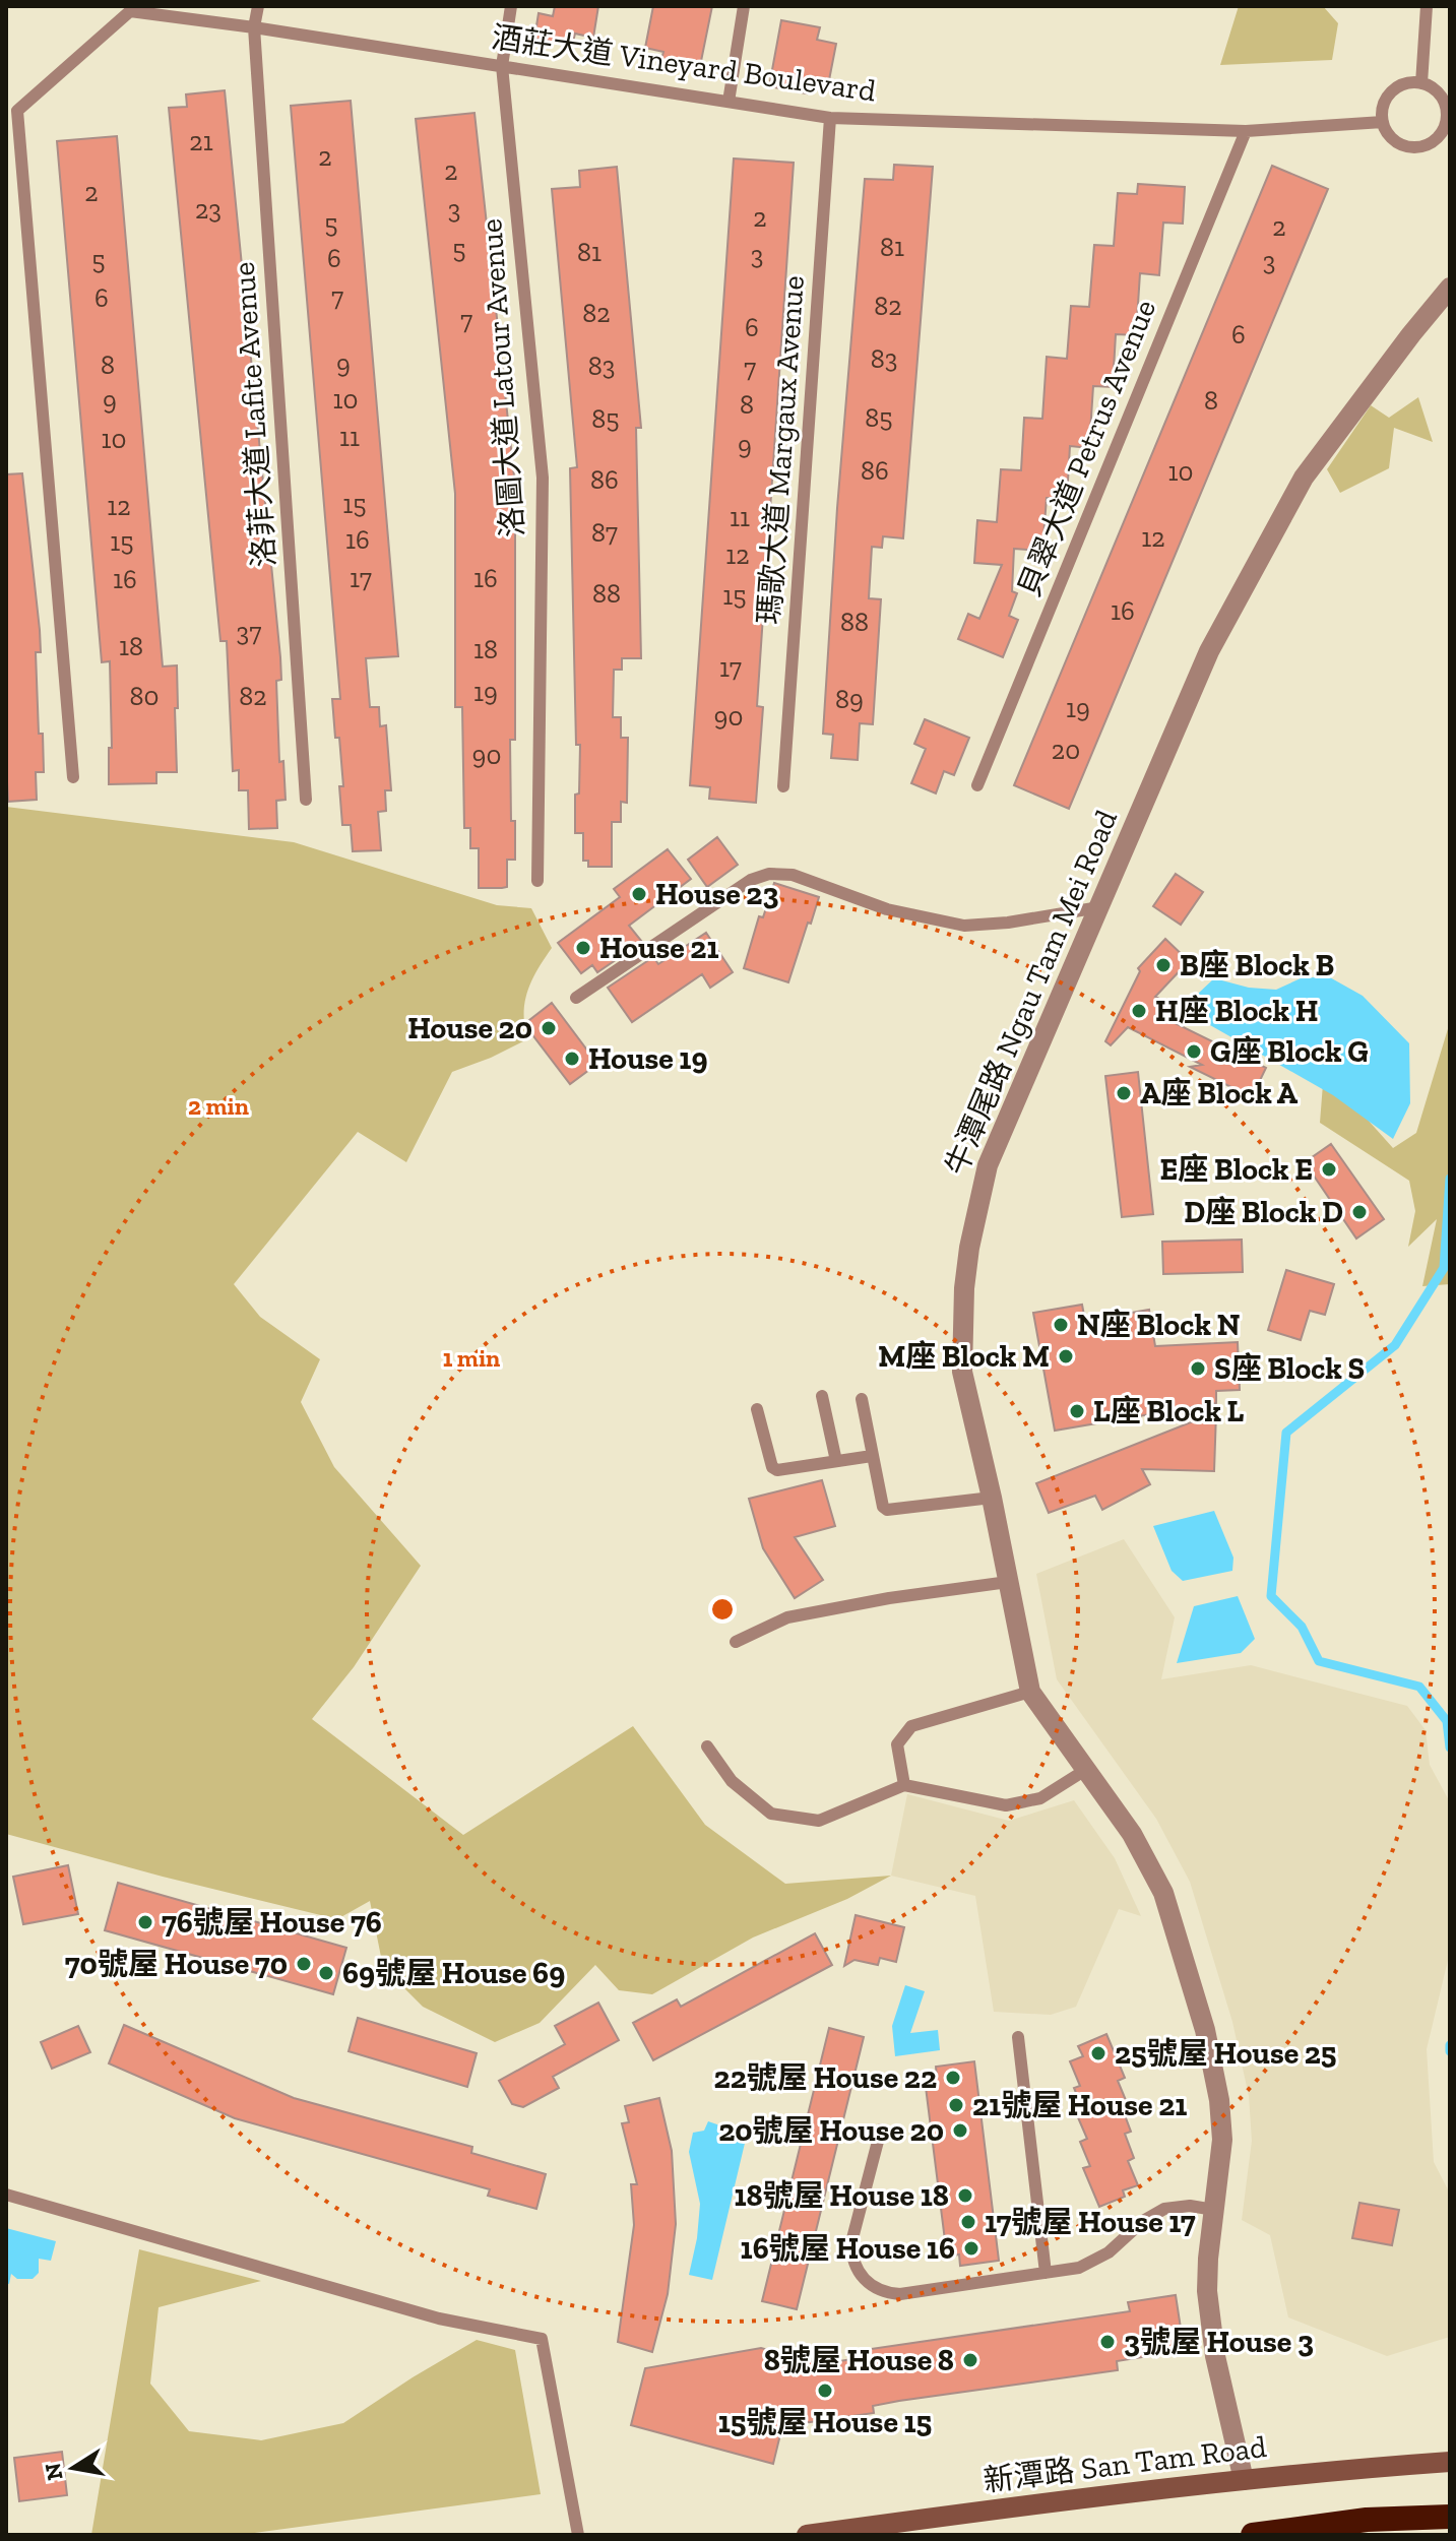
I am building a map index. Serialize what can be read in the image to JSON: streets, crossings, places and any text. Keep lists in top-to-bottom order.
{
  "streets": {
    "street": ["牛潭尾路 Ngau Tam Mei Road", "新潭路 San Tam Road"],
    "lane": [
      "酒莊大道 Vineyard Boulevard",
      "洛圖大道 Latour Avenue",
      "洛菲大道 Lafite Avenue",
      "貝翠大道 Petrus Avenue",
      "瑪歌大道 Margaux Avenue"
    ]
  },
  "crossings": [
    ["酒莊大道 Vineyard Boulevard", "洛圖大道 Latour Avenue"],
    ["酒莊大道 Vineyard Boulevard", "洛菲大道 Lafite Avenue"],
    ["酒莊大道 Vineyard Boulevard", "貝翠大道 Petrus Avenue"],
    ["酒莊大道 Vineyard Boulevard", "瑪歌大道 Margaux Avenue"],
    ["牛潭尾路 Ngau Tam Mei Road", "新潭路 San Tam Road"]
  ],
  "places": [
    "House 23",
    "House 21",
    "B座 Block B",
    "H座 Block H",
    "House 20",
    "G座 Block G",
    "House 19",
    "A座 Block A",
    "E座 Block E",
    "D座 Block D",
    "N座 Block N",
    "M座 Block M",
    "S座 Block S",
    "L座 Block L",
    "76號屋 House 76",
    "70號屋 House 70",
    "69號屋 House 69",
    "25號屋 House 25",
    "22號屋 House 22",
    "21號屋 House 21",
    "20號屋 House 20",
    "18號屋 House 18",
    "17號屋 House 17",
    "16號屋 House 16",
    "3號屋 House 3",
    "8號屋 House 8",
    "15號屋 House 15"
  ],
  "house_numbers": [
    "21",
    "2",
    "2",
    "2",
    "23",
    "3",
    "2",
    "5",
    "2",
    "81",
    "5",
    "81",
    "3",
    "6",
    "5",
    "3",
    "7",
    "6",
    "82",
    "82",
    "7",
    "6",
    "6",
    "83",
    "9",
    "8",
    "83",
    "7",
    "10",
    "9",
    "8",
    "8",
    "85",
    "85",
    "11",
    "10",
    "9",
    "86",
    "10",
    "86",
    "15",
    "12",
    "11",
    "87",
    "12",
    "16",
    "15",
    "12",
    "17",
    "16",
    "16",
    "88",
    "15",
    "16",
    "88",
    "37",
    "18",
    "18",
    "17",
    "19",
    "80",
    "82",
    "89",
    "19",
    "90",
    "20",
    "90"
  ],
  "north": "left",
  "rings": ["2 min", "1 min"]
}
